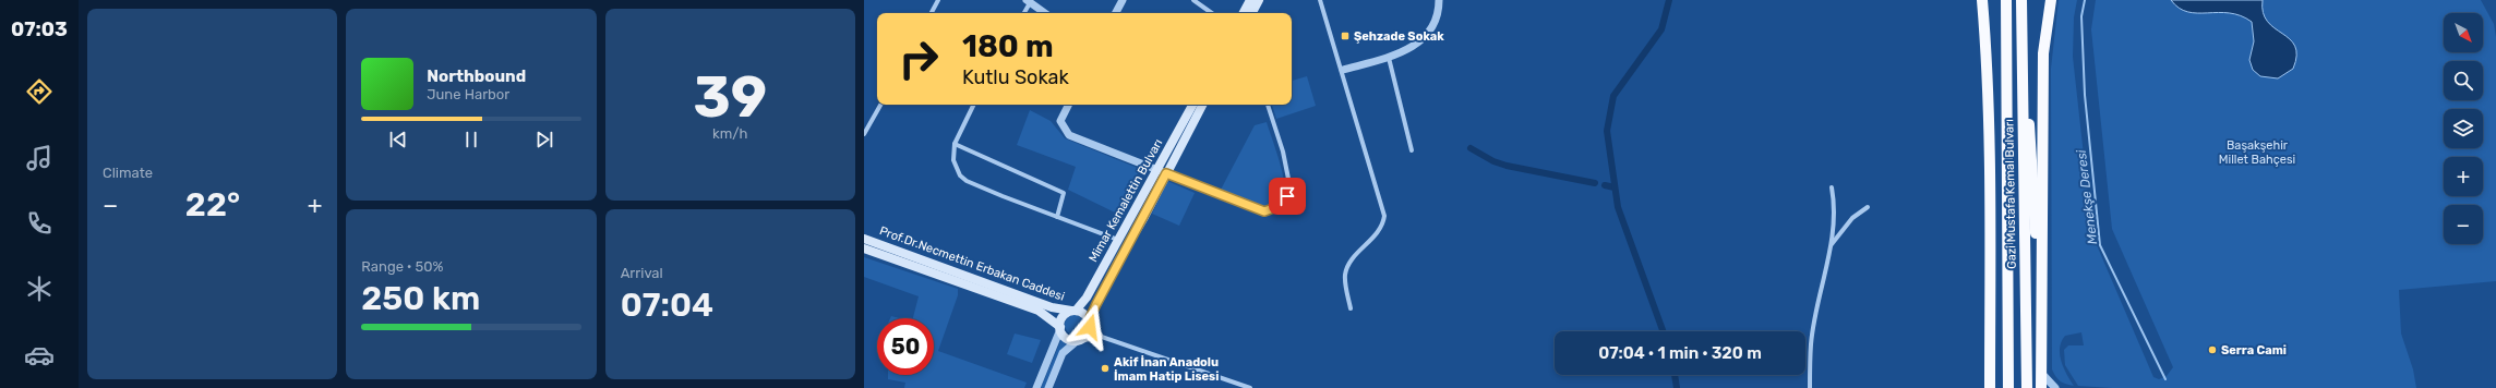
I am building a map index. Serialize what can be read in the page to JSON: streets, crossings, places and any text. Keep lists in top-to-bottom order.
{
  "streets": {
    "highway": ["Gazi Mustafa Kemal Bulvarı"],
    "main road": ["Mimar Kemalettin Bulvarı", "Prof.Dr.Necmettin Erbakan Caddesi"]
  },
  "crossings": [
    ["Mimar Kemalettin Bulvarı", "Prof.Dr.Necmettin Erbakan Caddesi"]
  ],
  "water": ["Menekşe Deresi"],
  "parks": ["Başakşehir Millet Bahçesi"],
  "places": {
    "transit": ["Şehzade Sokak"],
    "other": ["Serra Cami", "Akif İnan Anadolu İmam Hatip Lisesi"]
  },
  "north": "bottom right",
  "page": {
    "tabs": "07:03",
    "tile": [
      "Climate",
      ["39", "km/h"],
      ["Range · 50%", "250 km"],
      ["Arrival", "07:04"]
    ],
    "map_buttons": ["+", "−"],
    "turn": ["180 m", "Kutlu Sokak"],
    "song": ["Northbound", "June Harbor"],
    "heat": ["−", "22°", "+"],
    "limit": "50",
    "trip": "07:04 · 1 min · 320 m"
  }
}
